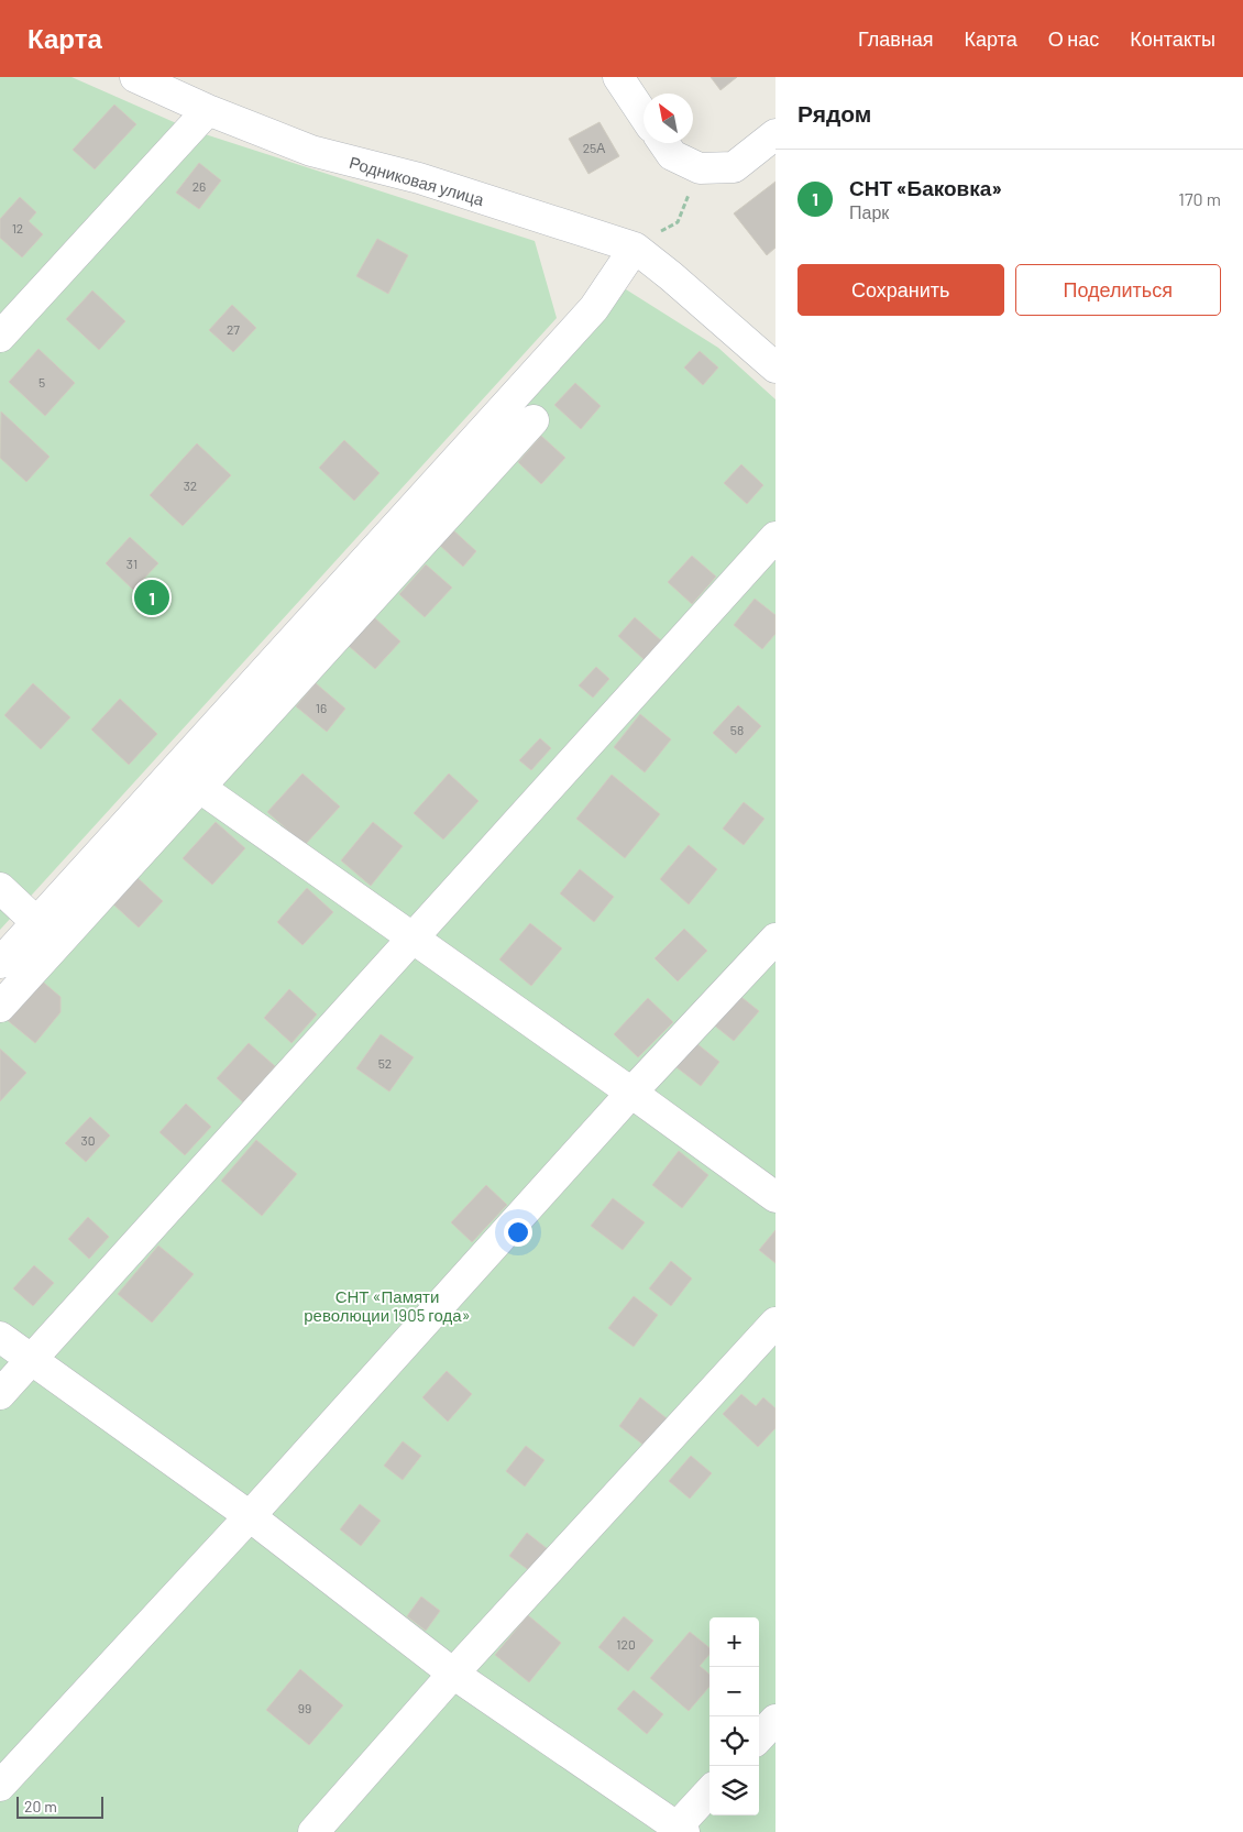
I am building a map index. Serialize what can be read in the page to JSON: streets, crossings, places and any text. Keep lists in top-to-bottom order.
{
  "streets": {
    "street": ["Родниковая улица"]
  },
  "parks": ["СНТ «Памяти революции 1905 года»"],
  "house_numbers": [
    "25А",
    "26",
    "12",
    "27",
    "5",
    "32",
    "31",
    "16",
    "58",
    "52",
    "30",
    "120",
    "99"
  ],
  "scale_bar": "20 m",
  "north": "top left",
  "page": {
    "header": "Карта",
    "nav": [
      "Главная",
      "Карта",
      "О нас",
      "Контакты"
    ],
    "heading": "Рядом",
    "list": [
      {
        "mark": "1",
        "name": "СНТ «Баковка»",
        "note": "Парк",
        "value": "170 m"
      }
    ],
    "buttons": ["Сохранить", "Поделиться"],
    "pins": "1",
    "map_buttons": ["+", "−"],
    "scale": "20 m"
  }
}
